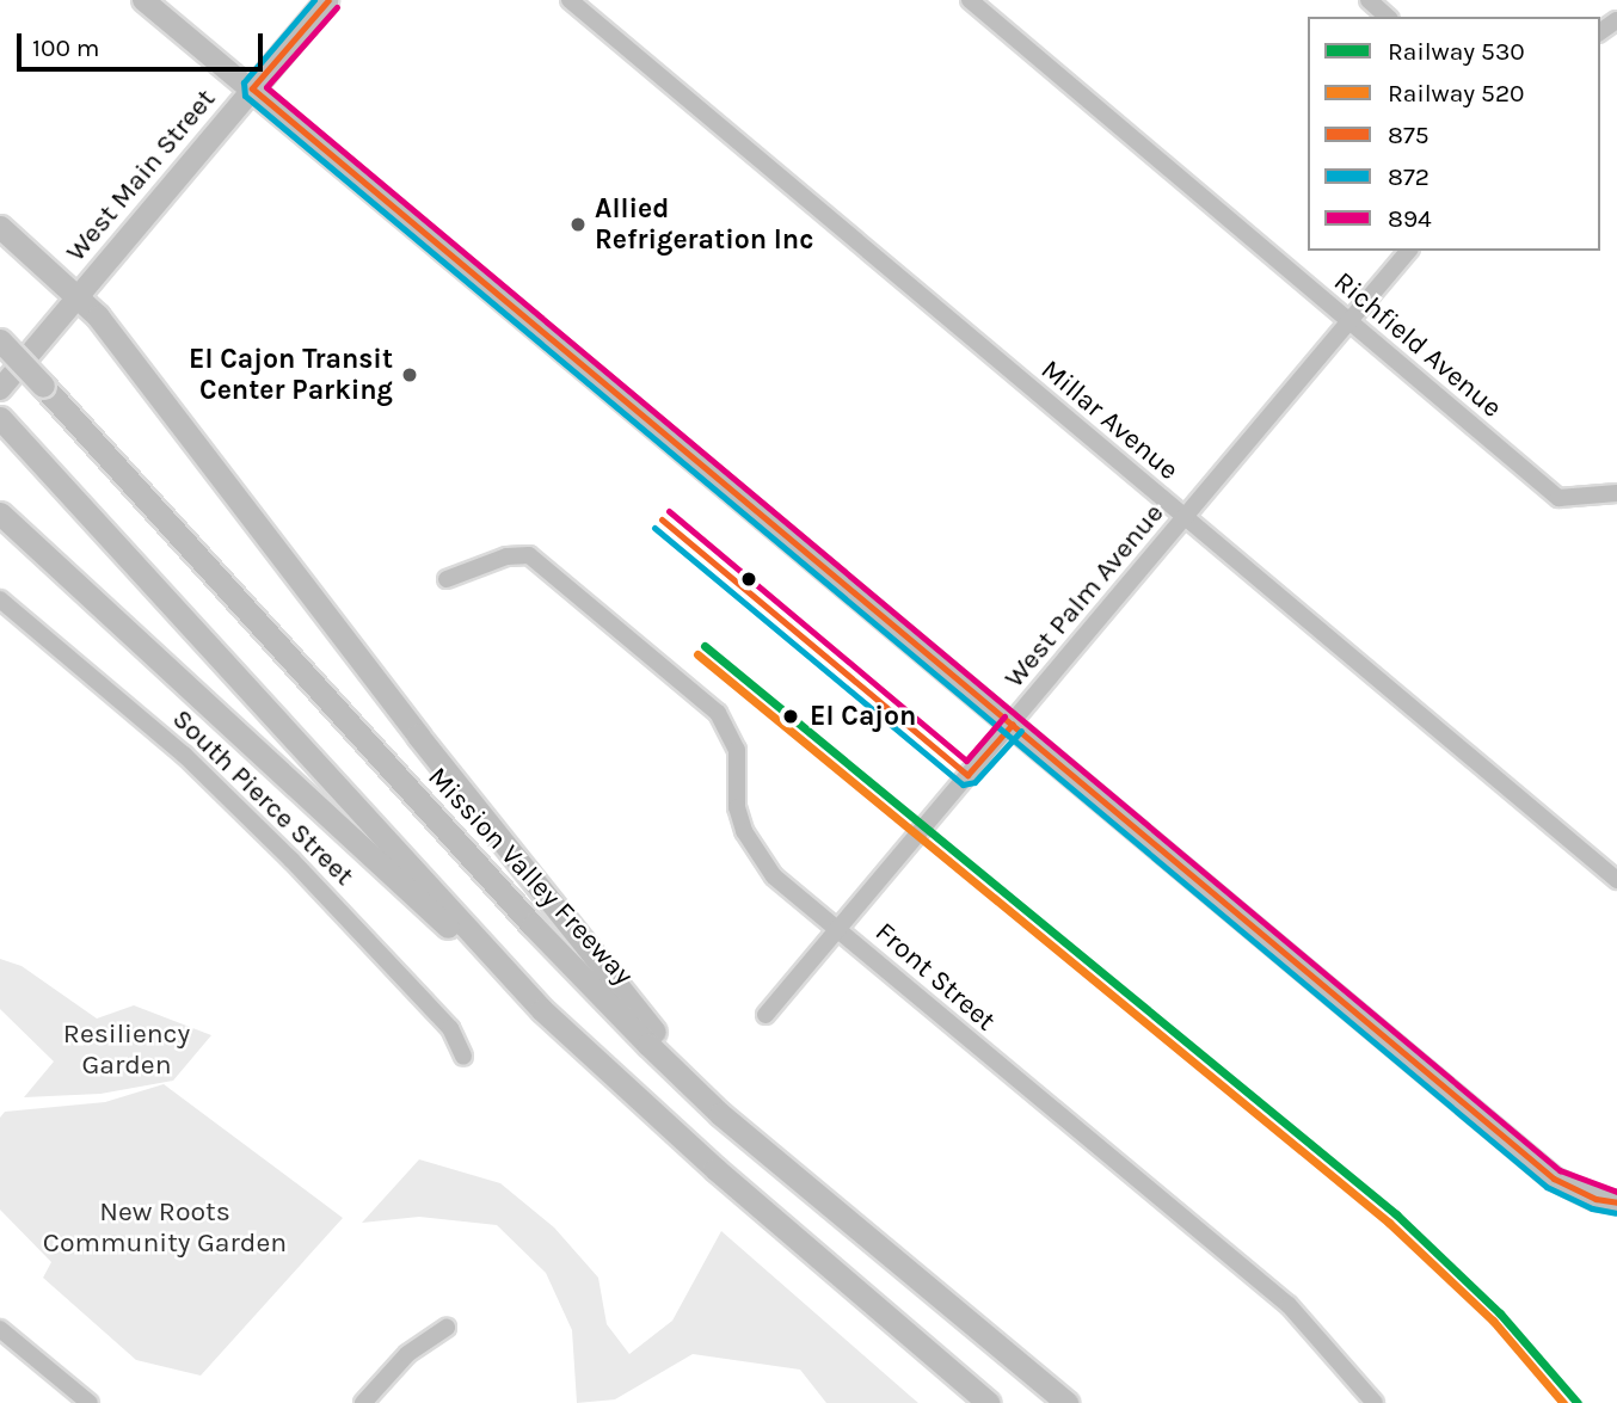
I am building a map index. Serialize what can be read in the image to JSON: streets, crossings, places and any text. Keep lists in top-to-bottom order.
{
  "streets": {
    "highway": ["Mission Valley Freeway"],
    "main road": ["West Main Street"],
    "street": [
      "Richfield Avenue",
      "Millar Avenue",
      "West Palm Avenue",
      "South Pierce Street",
      "Front Street"
    ]
  },
  "crossings": [
    ["Richfield Avenue", "West Palm Avenue"],
    ["Millar Avenue", "West Palm Avenue"],
    ["West Palm Avenue", "Front Street"]
  ],
  "parks": ["Resiliency Garden", "New Roots Community Garden"],
  "places": ["Allied Refrigeration Inc", "El Cajon Transit Center Parking", "El Cajon"],
  "lines": [
    "transit line 875",
    "transit line 872",
    "transit line 894",
    "rail line 530",
    "rail line 520"
  ],
  "legend": [
    "Railway 530",
    "Railway 520",
    "875",
    "872",
    "894"
  ],
  "scale_bar": "100 m"
}
